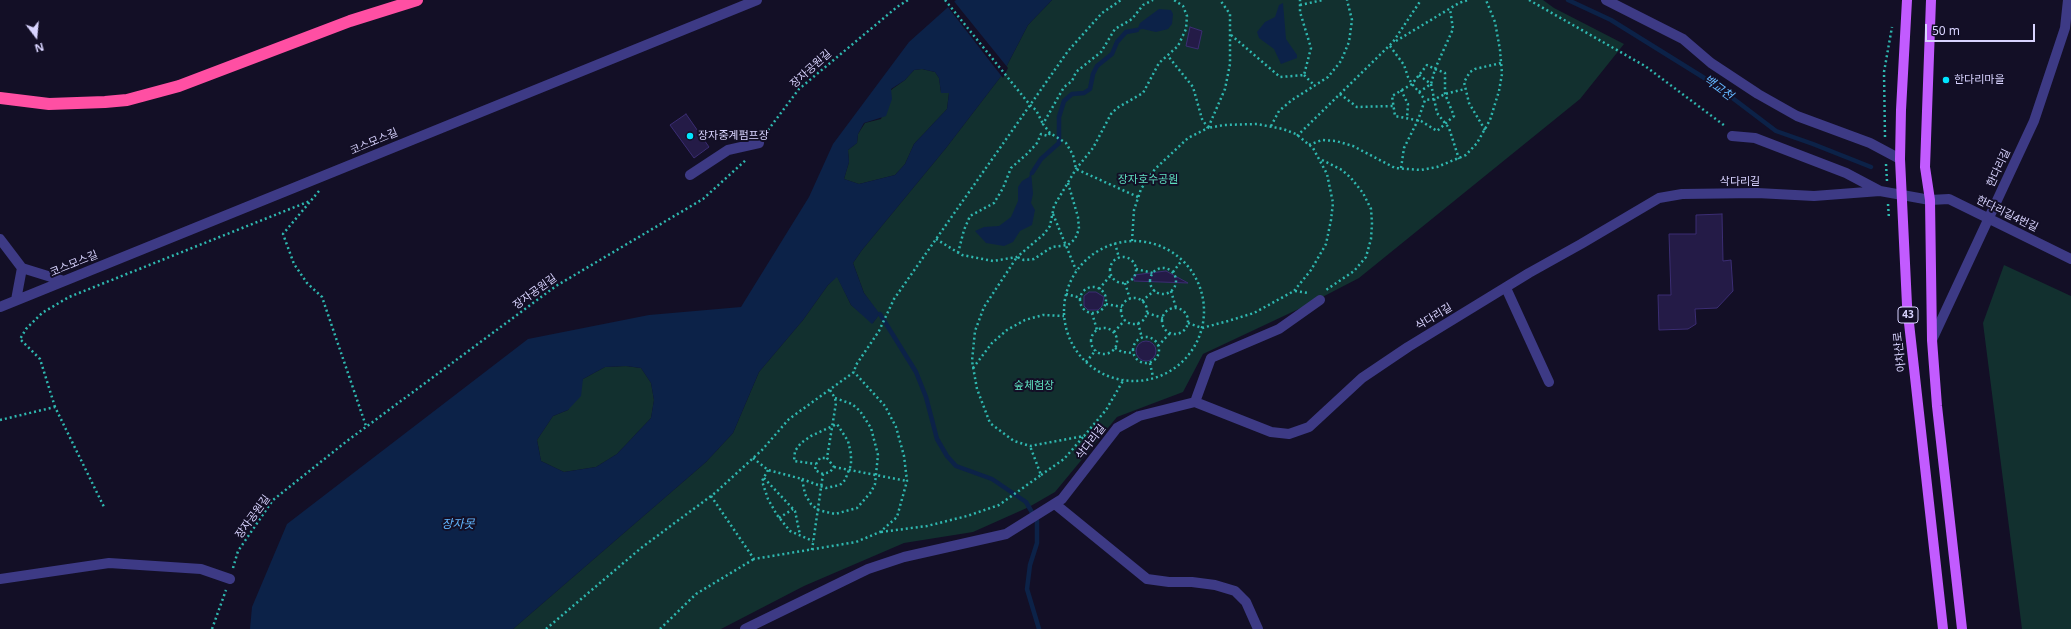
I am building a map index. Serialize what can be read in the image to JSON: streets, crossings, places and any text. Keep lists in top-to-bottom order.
{
  "streets": {
    "main road": ["43", "아차산로"],
    "street": [
      "코스모스길",
      "한다리길",
      "삭다리길",
      "한다리길4번길"
    ],
    "path": ["장자공원길"]
  },
  "crossings": [
    ["한다리길", "한다리길4번길"],
    ["한다리길", "43"],
    ["삭다리길", "한다리길4번길"],
    ["한다리길4번길", "43"],
    ["한다리길4번길", "아차산로"]
  ],
  "water": ["백교천", "장자못"],
  "parks": ["장자호수공원", "숲체험장"],
  "places": ["한다리마을", "장자중계펌프장"],
  "scale_bar": "50 m",
  "north": "bottom"
}
